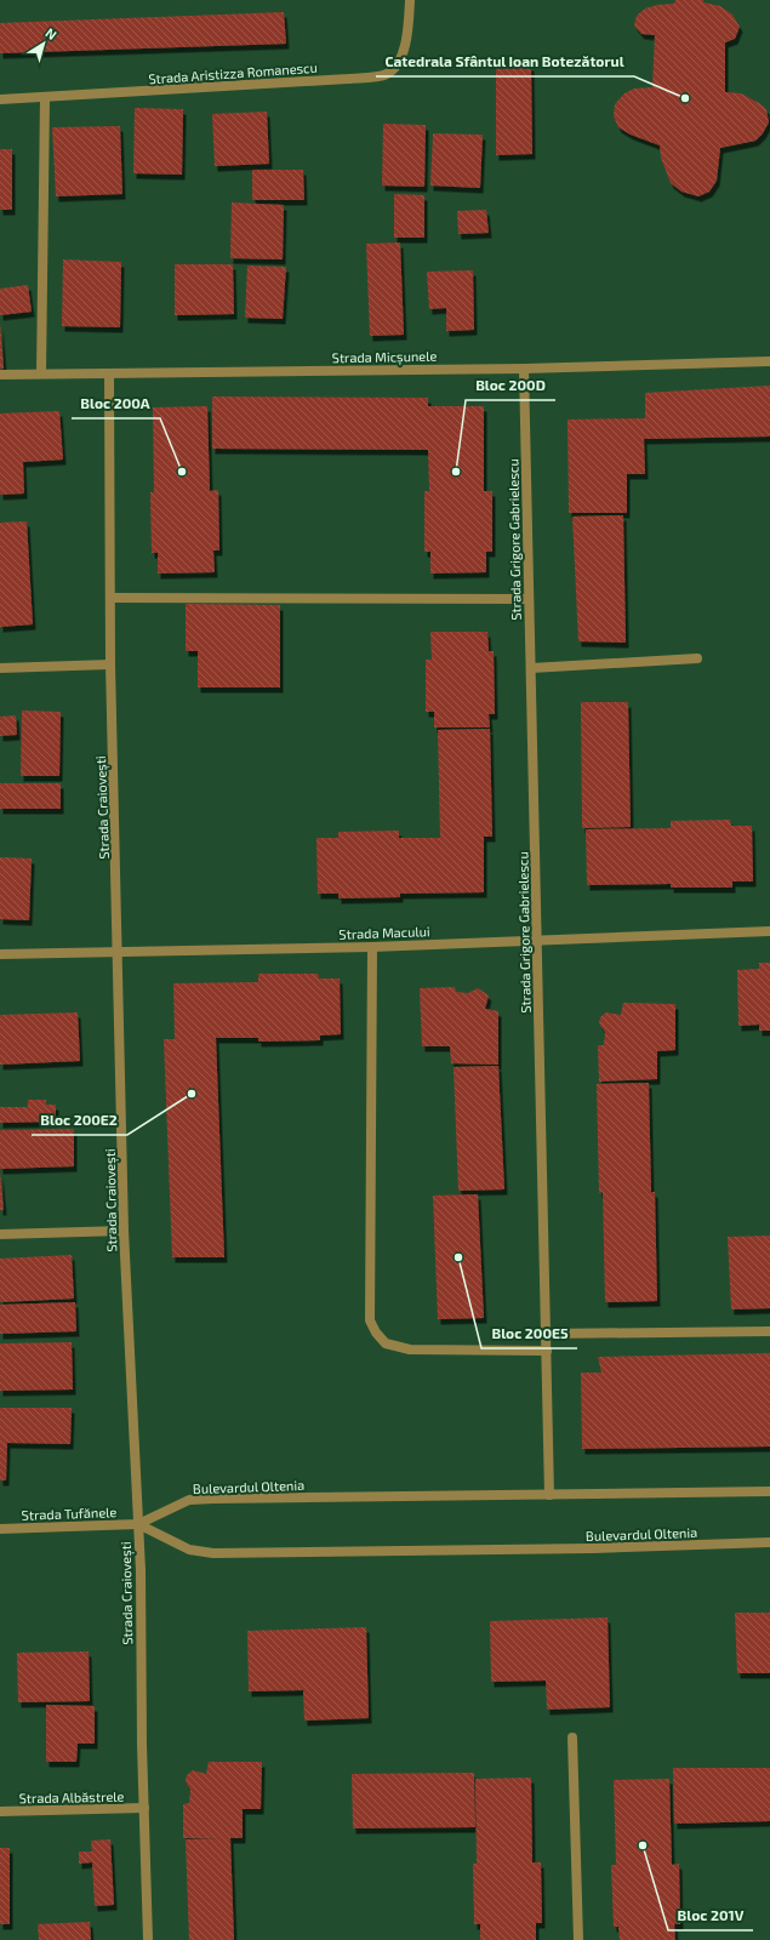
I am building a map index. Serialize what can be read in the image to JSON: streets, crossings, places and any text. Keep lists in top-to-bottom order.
{
  "streets": {
    "street": [
      "Strada Aristizza Romanescu",
      "Strada Micșunele",
      "Strada Grigore Gabrielescu",
      "Strada Craiovești",
      "Strada Macului",
      "Bulevardul Oltenia",
      "Strada Tufănele",
      "Strada Albăstrele"
    ]
  },
  "crossings": [
    ["Strada Micșunele", "Strada Grigore Gabrielescu"],
    ["Strada Micșunele", "Strada Craiovești"],
    ["Strada Grigore Gabrielescu", "Strada Macului"],
    ["Strada Grigore Gabrielescu", "Bulevardul Oltenia"],
    ["Strada Craiovești", "Strada Macului"],
    ["Strada Craiovești", "Bulevardul Oltenia"],
    ["Strada Craiovești", "Strada Tufănele"],
    ["Strada Craiovești", "Strada Albăstrele"],
    ["Bulevardul Oltenia", "Strada Tufănele"]
  ],
  "places": [
    "Catedrala Sfântul Ioan Botezătorul",
    "Bloc 200A",
    "Bloc 200D",
    "Bloc 200E2",
    "Bloc 200E5",
    "Bloc 201V"
  ],
  "north": "top right"
}
